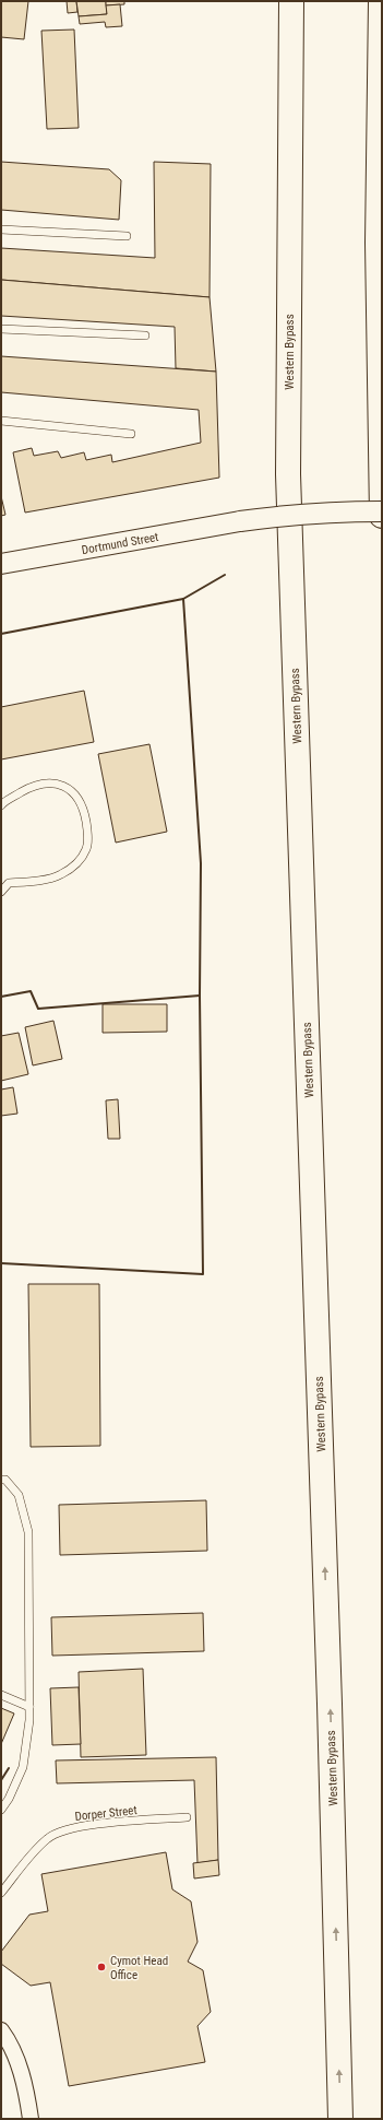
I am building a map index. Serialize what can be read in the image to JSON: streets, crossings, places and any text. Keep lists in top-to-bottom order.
{
  "streets": {
    "highway": ["Western Bypass"],
    "street": ["Dortmund Street"],
    "lane": ["Dorper Street"]
  },
  "one_way": ["Western Bypass"],
  "places": ["Cymot Head Office"]
}
